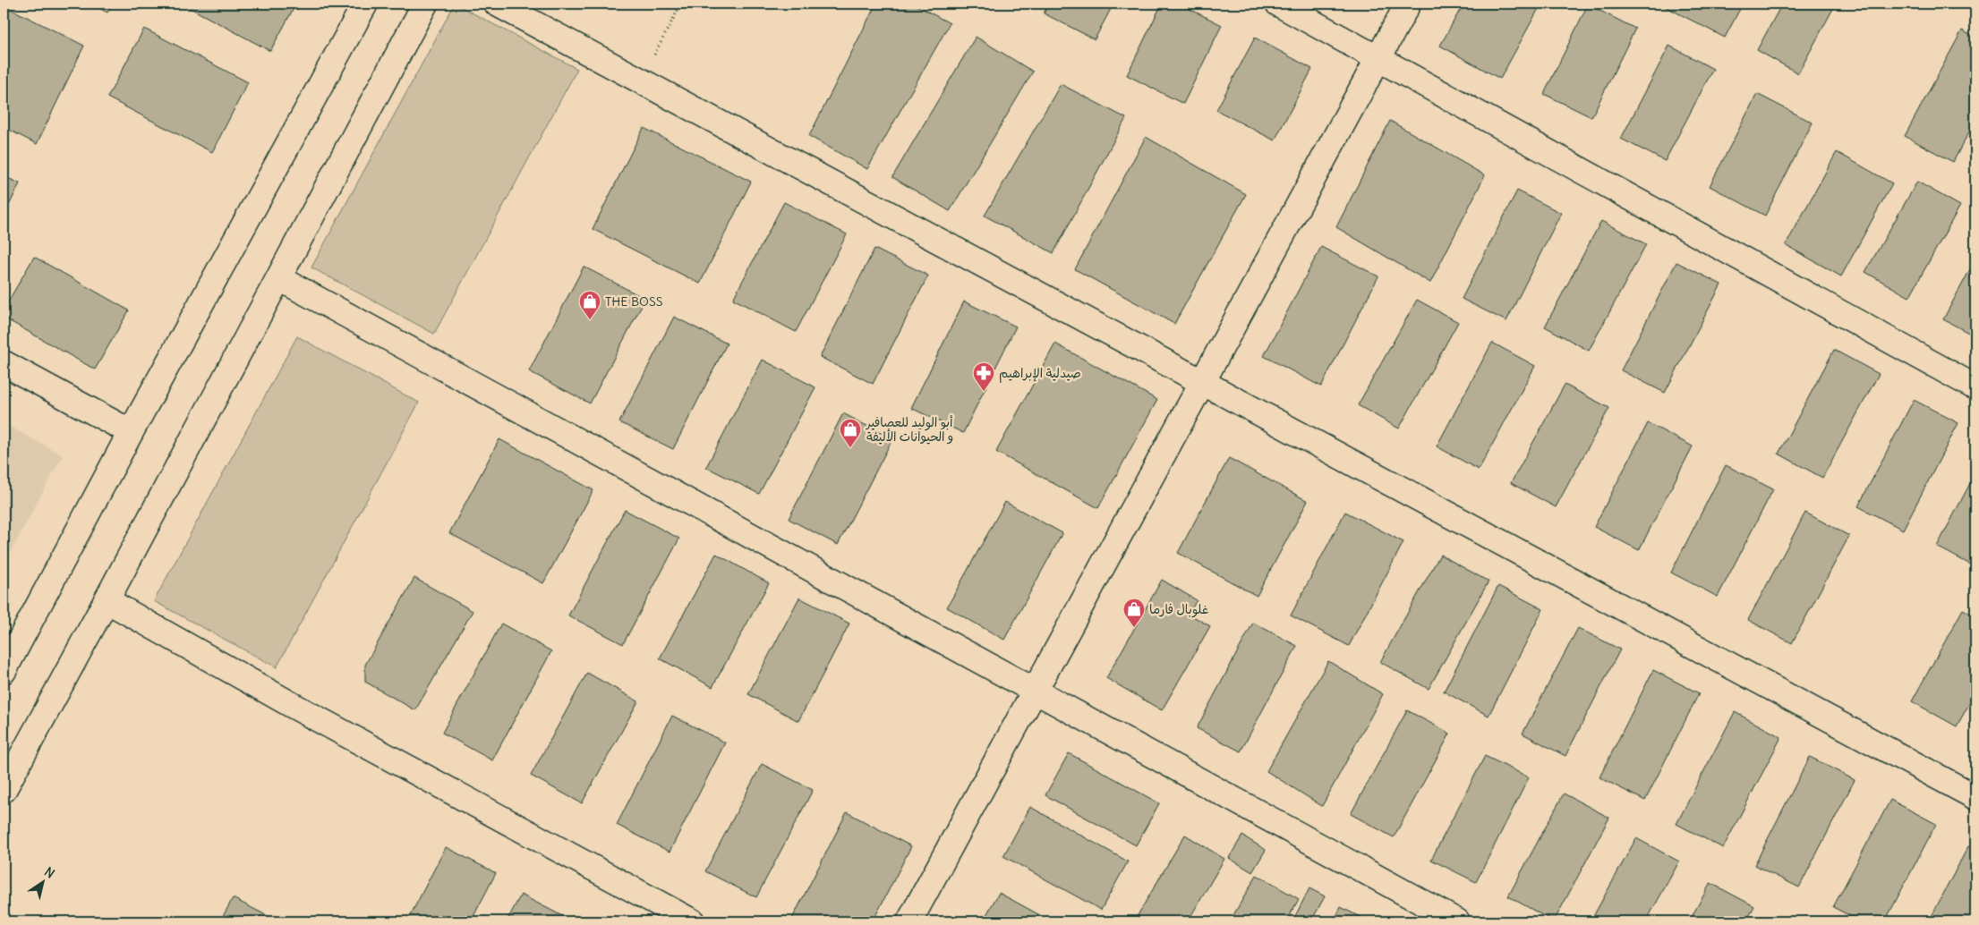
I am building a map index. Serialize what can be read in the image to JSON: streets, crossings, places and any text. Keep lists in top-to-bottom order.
{
  "places": {
    "shop": ["THE BOSS", "أبو الوليد للعصافير و الحيوانات الأليفة", "غلوبال فارما"],
    "pharmacy": ["صيدلية الإبراهيم"]
  },
  "north": "top right"
}
